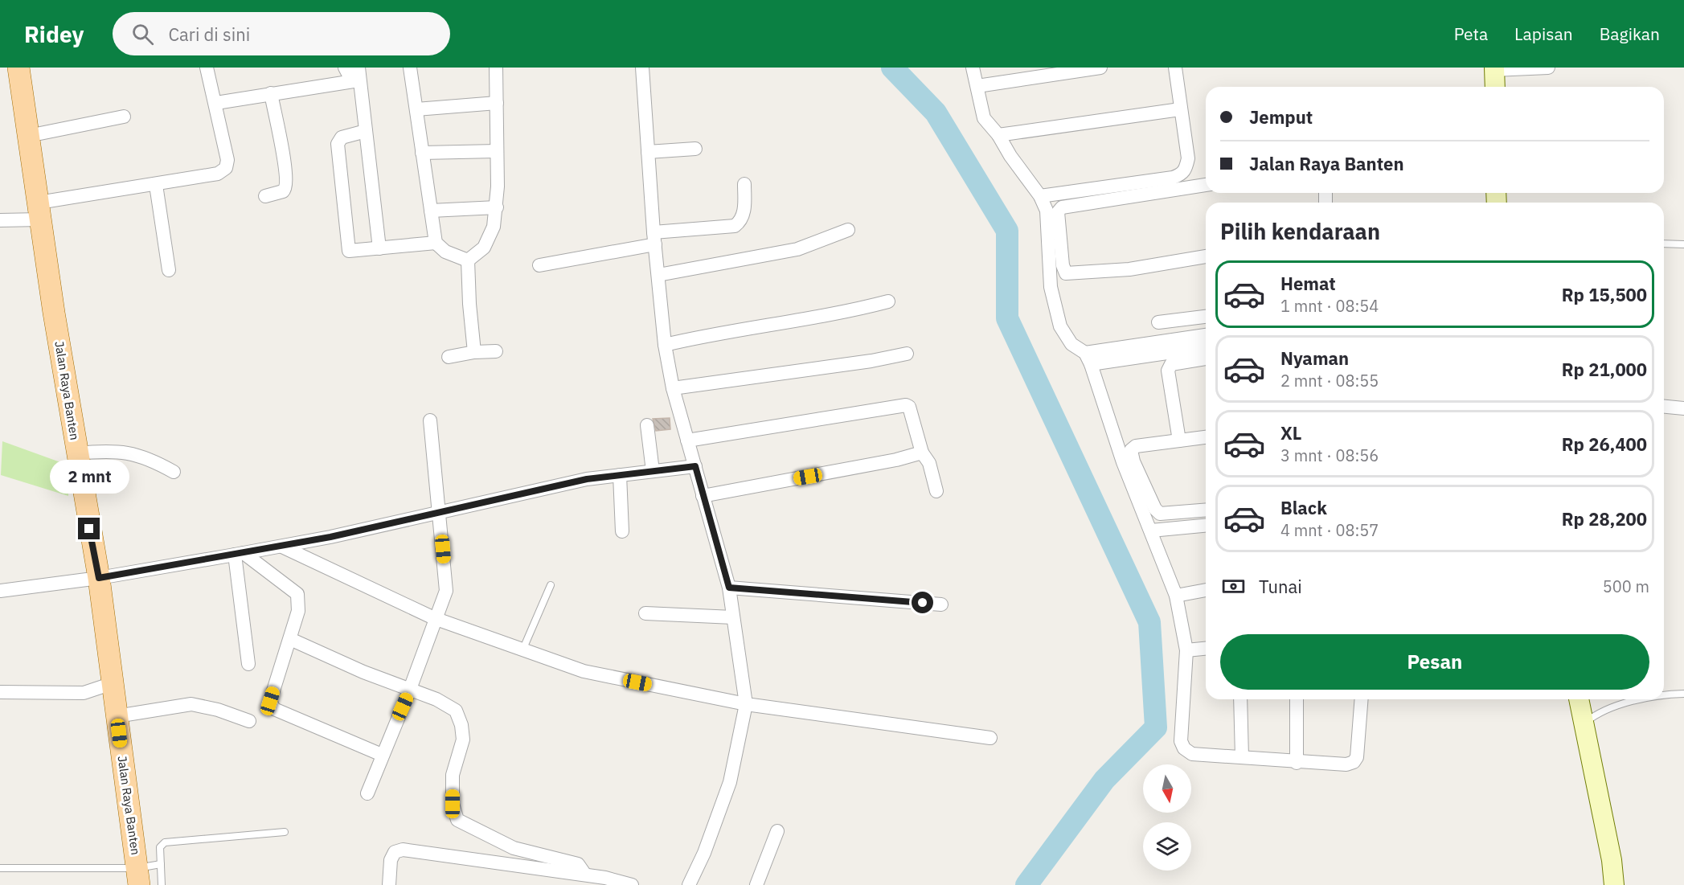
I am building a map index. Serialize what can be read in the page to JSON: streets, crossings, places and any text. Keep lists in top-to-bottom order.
{
  "streets": {
    "main road": ["Jalan Raya Banten"]
  },
  "north": "bottom",
  "page": {
    "header": "Ridey",
    "search": "Cari di sini",
    "nav": ["Peta", "Lapisan", "Bagikan"],
    "banner": ["Jemput", "Jalan Raya Banten"],
    "heading": "Pilih kendaraan",
    "list": [
      {
        "name": "Hemat",
        "note": "1 mnt · 08:54",
        "value": "Rp 15,500"
      },
      {
        "name": "Nyaman",
        "note": "2 mnt · 08:55",
        "value": "Rp 21,000"
      },
      {
        "name": "XL",
        "note": "3 mnt · 08:56",
        "value": "Rp 26,400"
      },
      {
        "name": "Black",
        "note": "4 mnt · 08:57",
        "value": "Rp 28,200"
      }
    ],
    "bubble": "2 mnt",
    "pay": ["Tunai", "500 m"],
    "buttons": "Pesan"
  }
}
